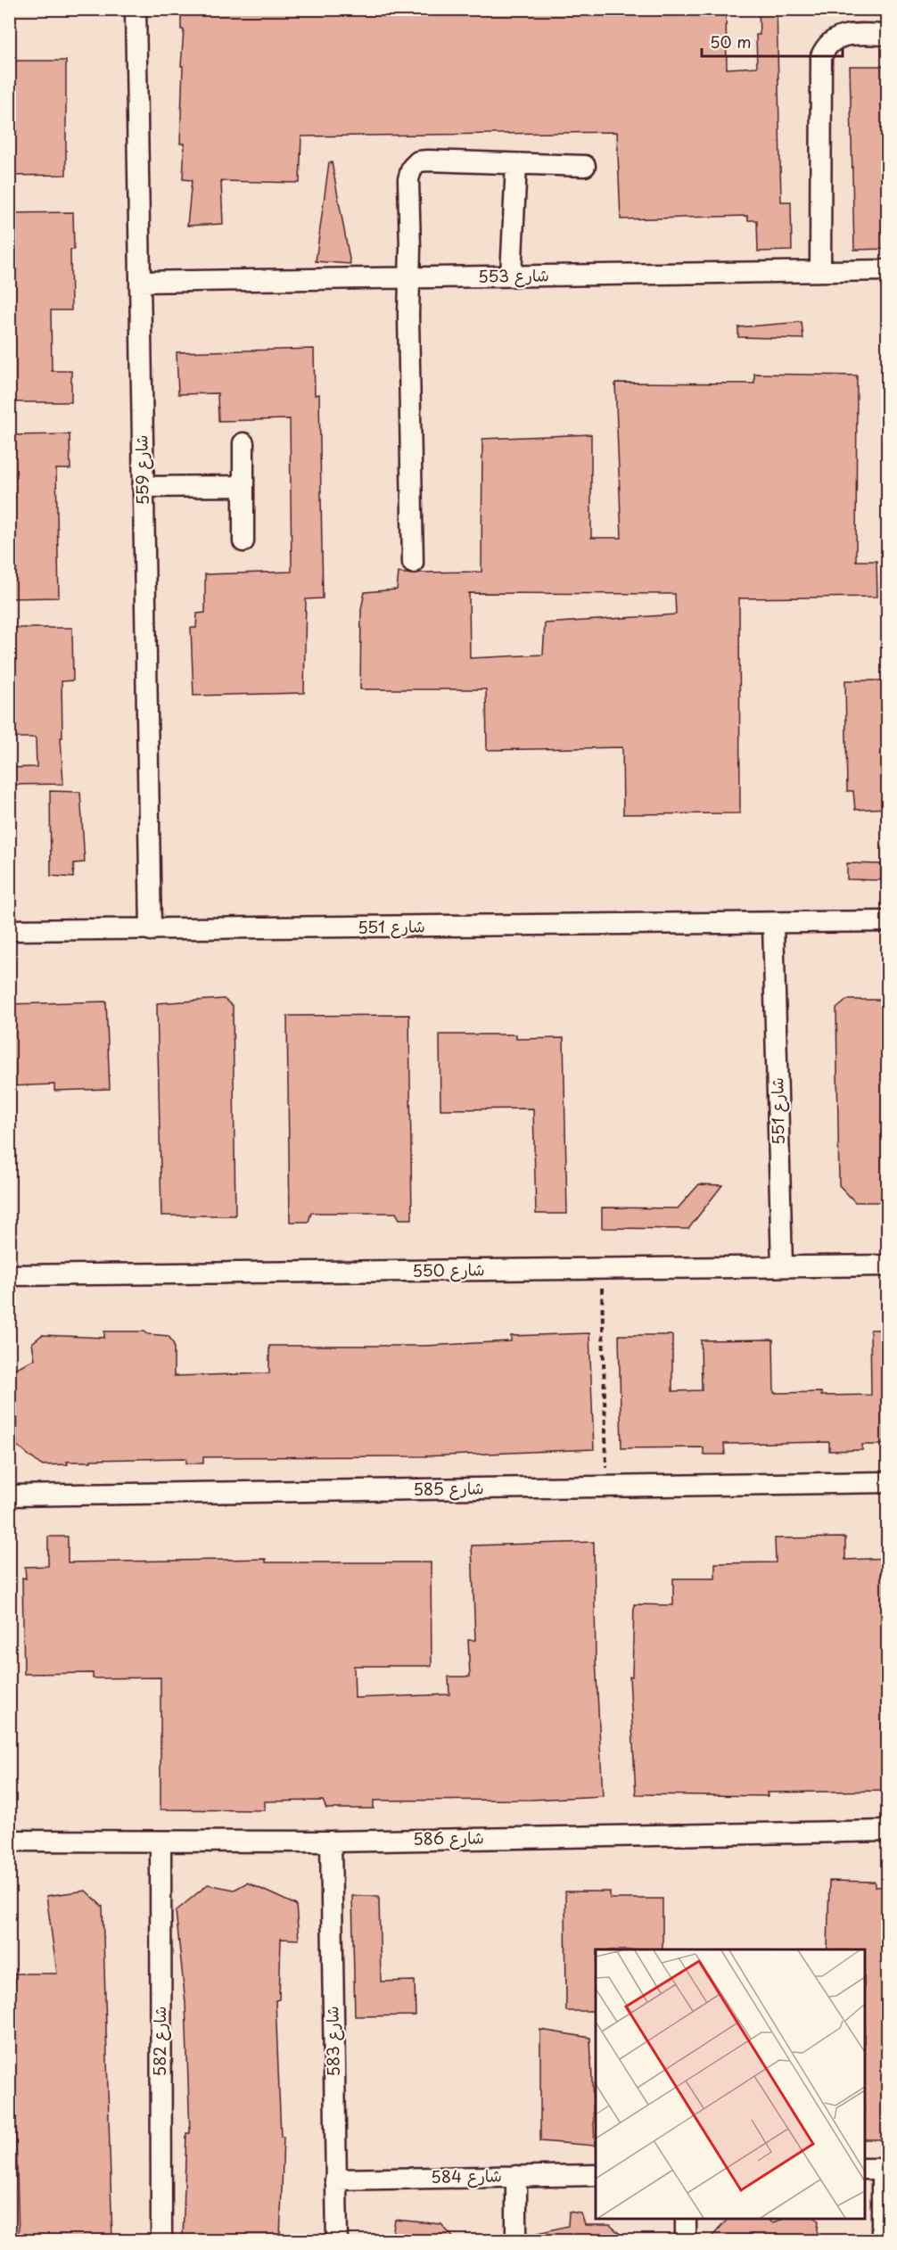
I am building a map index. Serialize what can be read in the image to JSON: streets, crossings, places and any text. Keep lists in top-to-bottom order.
{
  "streets": {
    "street": [
      "شارع 553",
      "شارع 559",
      "شارع 551",
      "شارع 550",
      "شارع 585",
      "شارع 586",
      "شارع 582",
      "شارع 583",
      "شارع 584"
    ]
  },
  "crossings": [
    ["شارع 553", "شارع 559"],
    ["شارع 559", "شارع 551"],
    ["شارع 551", "شارع 550"],
    ["شارع 586", "شارع 582"],
    ["شارع 586", "شارع 583"],
    ["شارع 583", "شارع 584"]
  ],
  "scale_bar": "50 m"
}
